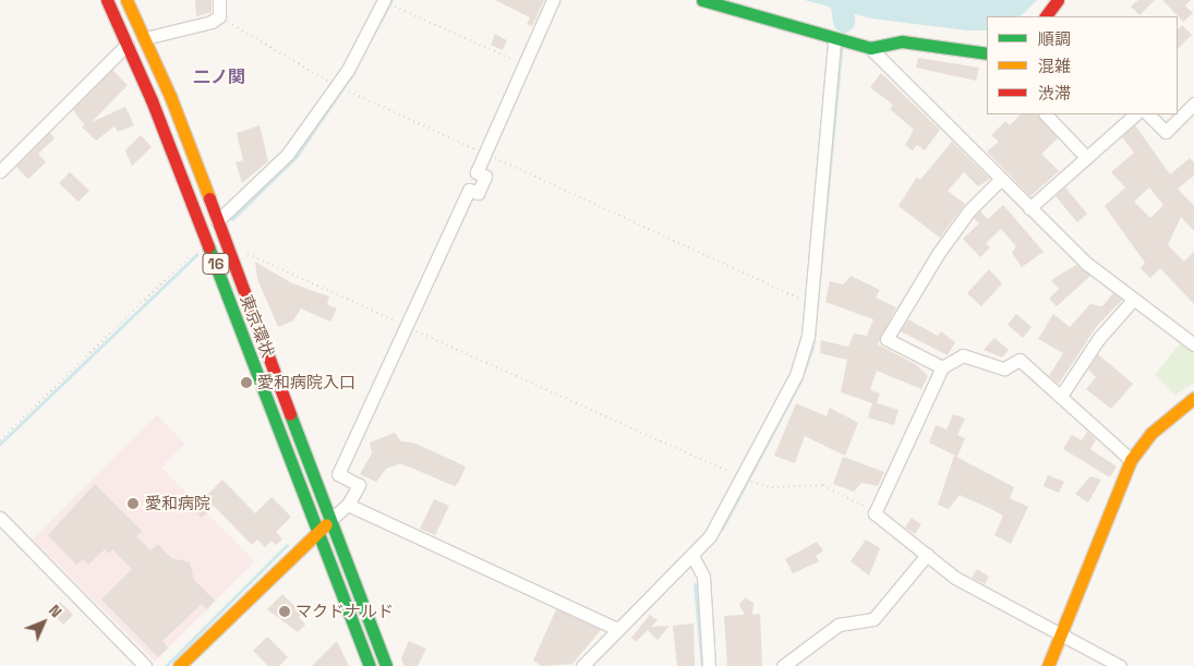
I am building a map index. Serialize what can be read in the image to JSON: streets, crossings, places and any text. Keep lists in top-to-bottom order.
{
  "streets": {
    "main road": ["16", "東京環状"]
  },
  "districts": ["二ノ関"],
  "places": ["愛和病院入口", "愛和病院", "マクドナルド"],
  "legend": ["順調", "混雑", "渋滞"],
  "north": "top right"
}
